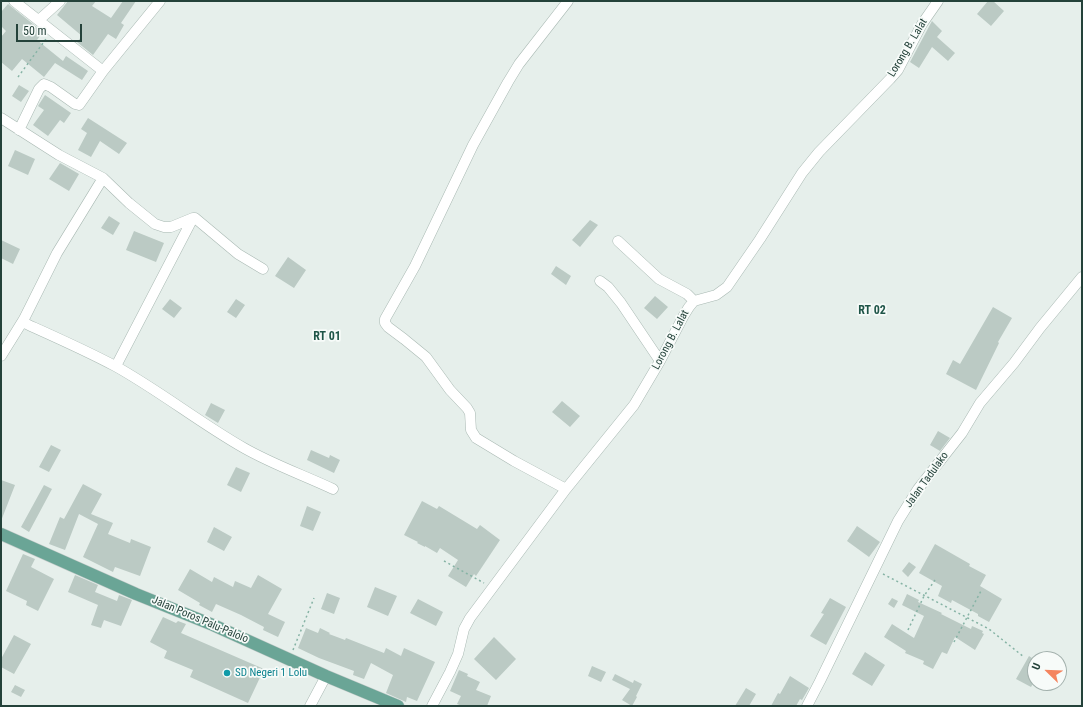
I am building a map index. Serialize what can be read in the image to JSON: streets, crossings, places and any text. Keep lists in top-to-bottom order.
{
  "streets": {
    "main road": ["Jalan Poros Palu-Palolo"],
    "street": ["Lorong B. Lalat", "Jalan Tadulako"]
  },
  "districts": ["RT 02", "RT 01"],
  "places": ["SD Negeri 1 Lolu"],
  "scale_bar": "50 m",
  "north": "top left"
}
